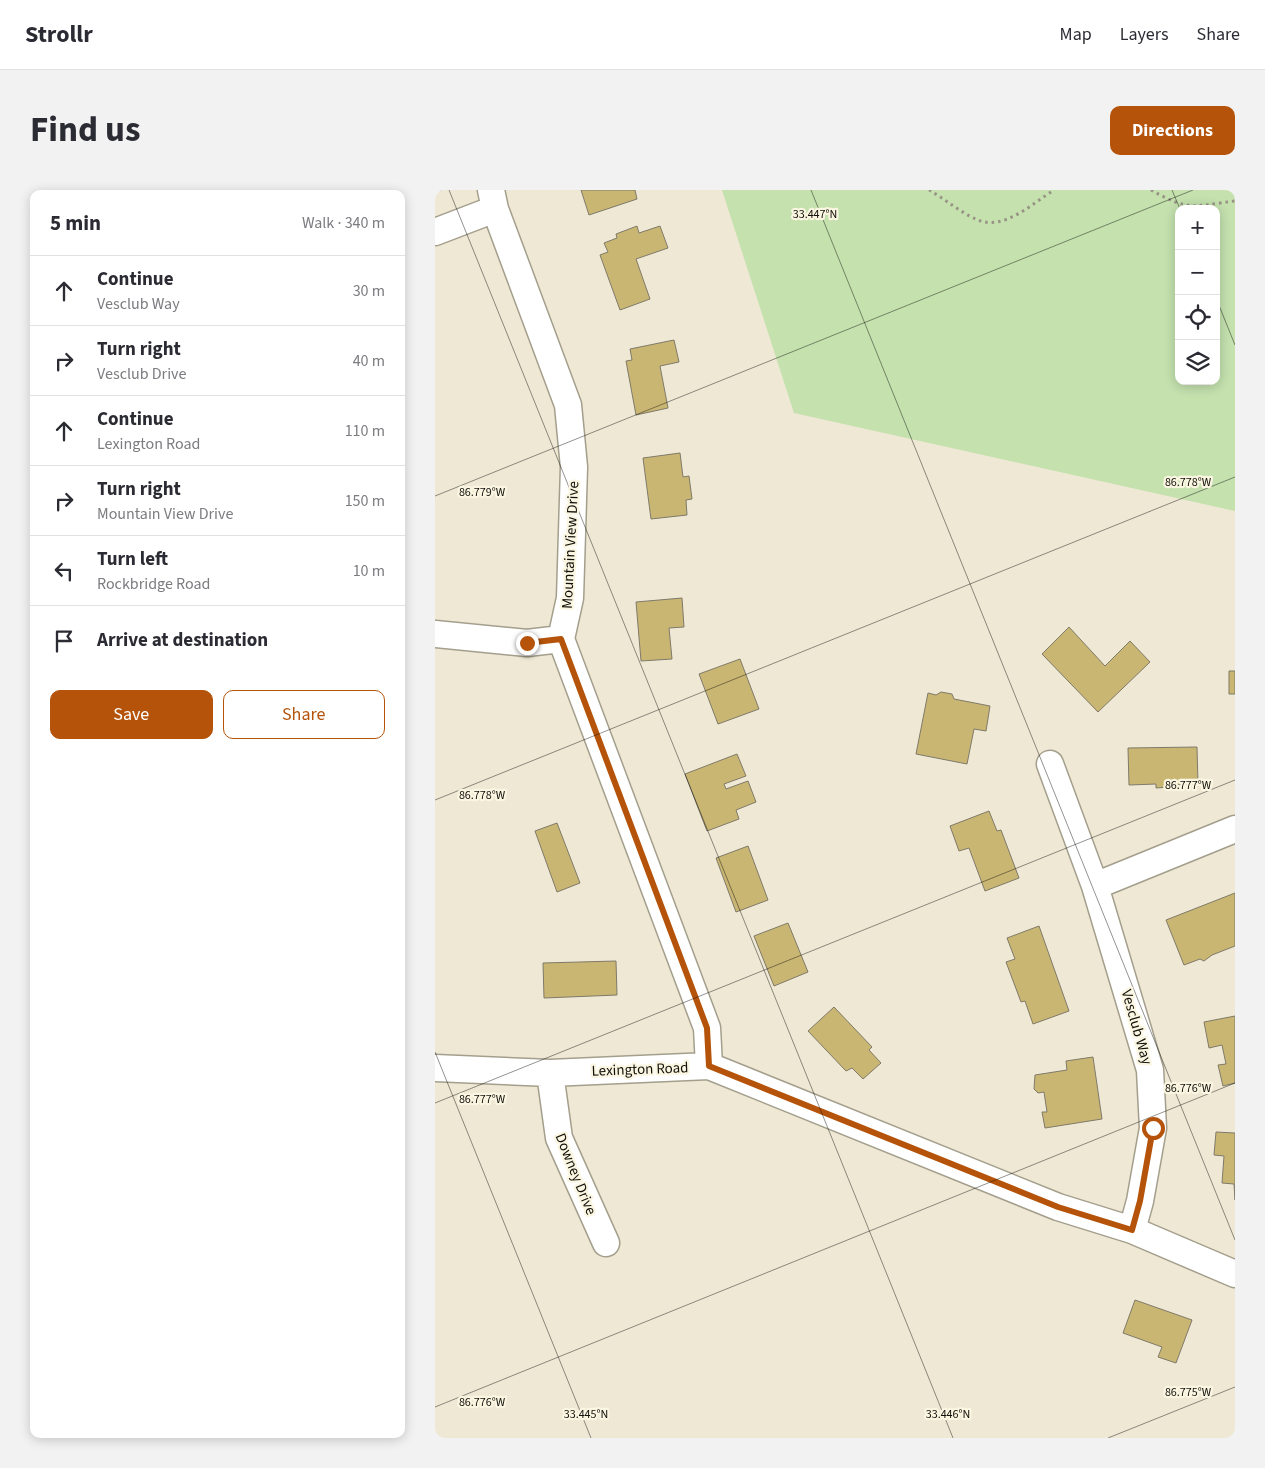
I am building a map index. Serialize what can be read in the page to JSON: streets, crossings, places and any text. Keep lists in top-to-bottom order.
{
  "streets": {
    "street": [
      "Mountain View Drive",
      "Vesclub Way",
      "Lexington Road",
      "Downey Drive"
    ]
  },
  "crossings": [
    ["Vesclub Way", "Lexington Road"],
    ["Lexington Road", "Downey Drive"]
  ],
  "page": {
    "header": "Strollr",
    "nav": ["Map", "Layers", "Share"],
    "title": "Find us",
    "buttons": [
      "Directions",
      ["Save", "Share"]
    ],
    "heading": ["5 min", "Walk · 340 m"],
    "map_buttons": ["+", "−"],
    "list": [
      ["Continue", "Vesclub Way", "30 m"],
      ["Turn right", "Vesclub Drive", "40 m"],
      ["Continue", "Lexington Road", "110 m"],
      ["Turn right", "Mountain View Drive", "150 m"],
      ["Turn left", "Rockbridge Road", "10 m"],
      "Arrive at destination"
    ]
  },
  "coordinates": [
    "33.447°N",
    "86.778°W",
    "86.779°W",
    "86.777°W",
    "86.776°W",
    "86.775°W",
    "33.445°N",
    "33.446°N"
  ]
}
